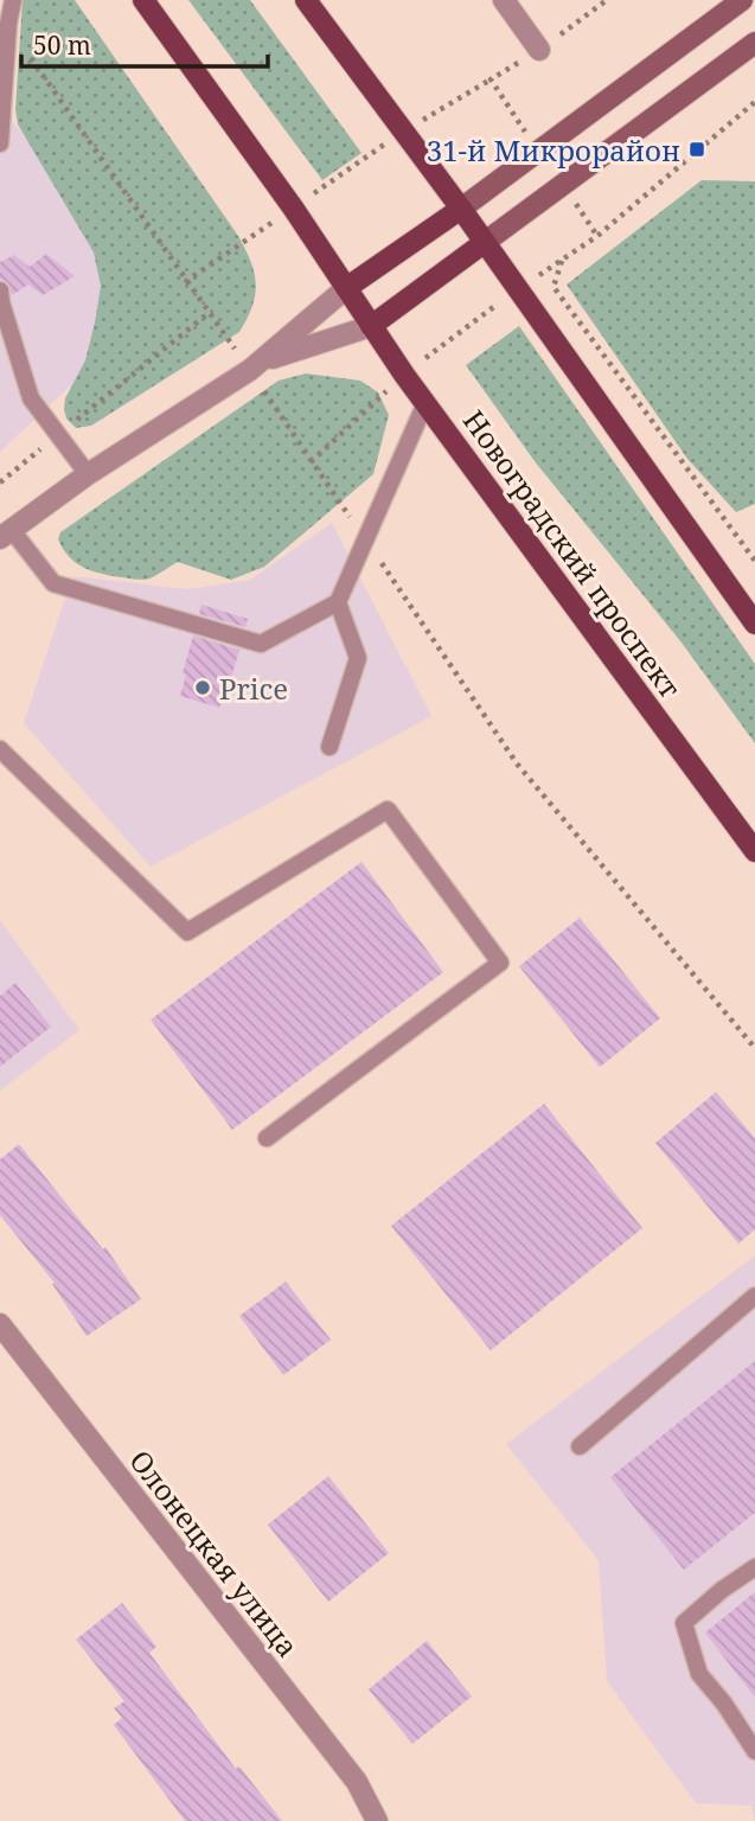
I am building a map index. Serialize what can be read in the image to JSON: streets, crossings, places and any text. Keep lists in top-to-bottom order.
{
  "streets": {
    "main road": ["Новоградский проспект"],
    "street": ["Олонецкая улица"]
  },
  "places": {
    "transit": ["31-й Микрорайон"],
    "other": ["Price"]
  },
  "scale_bar": "50 m"
}
